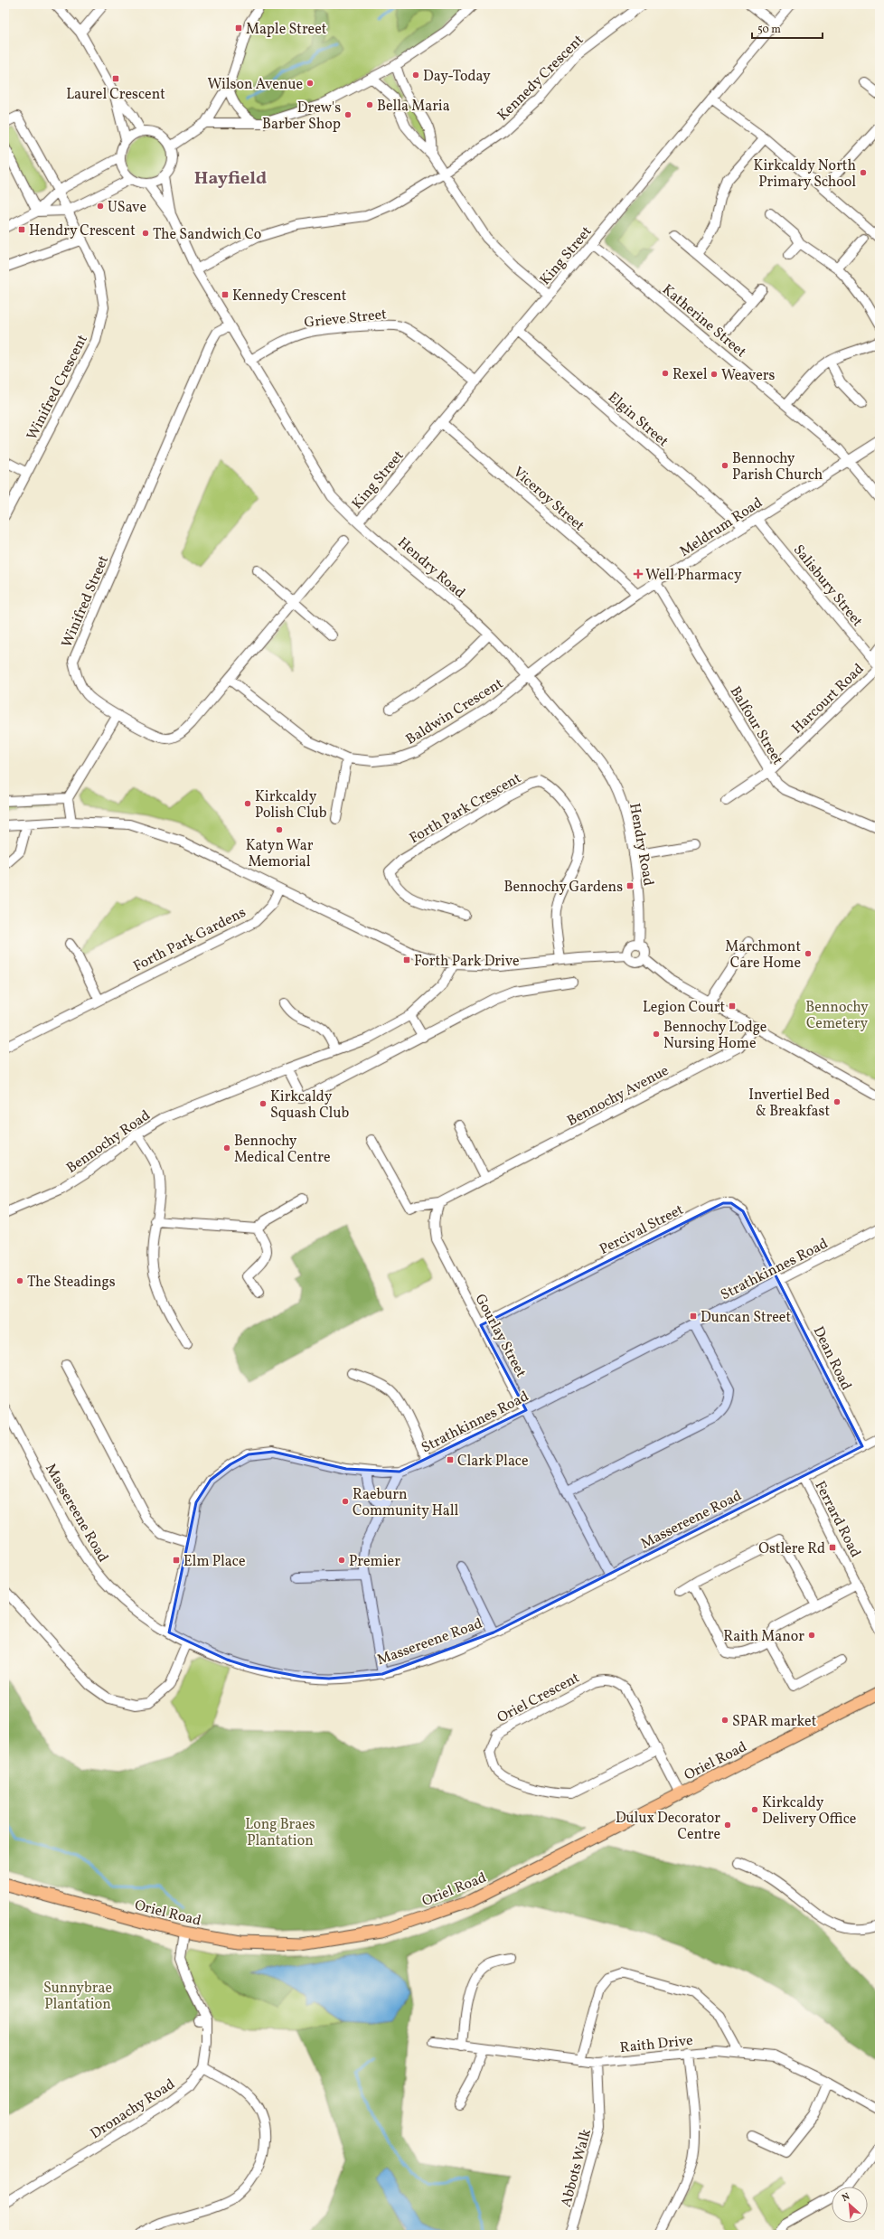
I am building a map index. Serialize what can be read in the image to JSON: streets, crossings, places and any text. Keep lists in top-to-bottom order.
{
  "streets": {
    "main road": ["Oriel Road"],
    "street": [
      "Kennedy Crescent",
      "King Street",
      "Grieve Street",
      "Katherine Street",
      "Winifred Crescent",
      "Elgin Street",
      "Viceroy Street",
      "Meldrum Road",
      "Hendry Road",
      "Salisbury Street",
      "Winifred Street",
      "Harcourt Road",
      "Baldwin Crescent",
      "Balfour Street",
      "Forth Park Crescent",
      "Forth Park Gardens",
      "Bennochy Avenue",
      "Bennochy Road",
      "Percival Street",
      "Strathkinnes Road",
      "Gourlay Street",
      "Dean Road",
      "Massereene Road",
      "Ferrard Road",
      "Oriel Crescent",
      "Raith Drive",
      "Dronachy Road",
      "Abbots Walk"
    ]
  },
  "crossings": [
    ["Kennedy Crescent", "Hendry Road"],
    ["King Street", "Grieve Street"],
    ["King Street", "Katherine Street"],
    ["King Street", "Elgin Street"],
    ["King Street", "Viceroy Street"],
    ["King Street", "Hendry Road"],
    ["Grieve Street", "Hendry Road"],
    ["Katherine Street", "Meldrum Road"],
    ["Elgin Street", "Meldrum Road"],
    ["Viceroy Street", "Meldrum Road"],
    ["Meldrum Road", "Hendry Road"],
    ["Meldrum Road", "Salisbury Street"],
    ["Meldrum Road", "Baldwin Crescent"],
    ["Meldrum Road", "Balfour Street"],
    ["Hendry Road", "Winifred Street"],
    ["Hendry Road", "Baldwin Crescent"],
    ["Salisbury Street", "Harcourt Road"],
    ["Winifred Street", "Baldwin Crescent"],
    ["Harcourt Road", "Balfour Street"],
    ["Bennochy Avenue", "Gourlay Street"],
    ["Percival Street", "Strathkinnes Road"],
    ["Percival Street", "Gourlay Street"],
    ["Percival Street", "Dean Road"],
    ["Strathkinnes Road", "Gourlay Street"],
    ["Strathkinnes Road", "Dean Road"],
    ["Strathkinnes Road", "Massereene Road"],
    ["Gourlay Street", "Massereene Road"],
    ["Dean Road", "Massereene Road"],
    ["Massereene Road", "Ferrard Road"],
    ["Oriel Crescent", "Oriel Road"],
    ["Raith Drive", "Abbots Walk"]
  ],
  "districts": ["Hayfield"],
  "parks": ["Bennochy Cemetery", "Long Braes Plantation", "Sunnybrae Plantation"],
  "places": {
    "transit": [
      "Maple Street",
      "Laurel Crescent",
      "Hendry Crescent",
      "Kennedy Crescent",
      "Bennochy Gardens",
      "Forth Park Drive",
      "Legion Court",
      "Duncan Street",
      "Clark Place",
      "Ostlere Rd",
      "Elm Place"
    ],
    "other": [
      "Day-Today",
      "Wilson Avenue",
      "Bella Maria",
      "Drew's Barber Shop",
      "Kirkcaldy North Primary School",
      "USave",
      "The Sandwich Co",
      "Rexel",
      "Weavers",
      "Bennochy Parish Church",
      "Kirkcaldy Polish Club",
      "Katyn War Memorial",
      "Marchmont Care Home",
      "Bennochy Lodge Nursing Home",
      "Invertiel Bed & Breakfast",
      "Kirkcaldy Squash Club",
      "Bennochy Medical Centre",
      "The Steadings",
      "Raeburn Community Hall",
      "Premier",
      "Raith Manor",
      "SPAR market",
      "Kirkcaldy Delivery Office",
      "Dulux Decorator Centre"
    ],
    "health": ["Well Pharmacy"]
  },
  "scale_bar": "50 m",
  "north": "top left"
}
